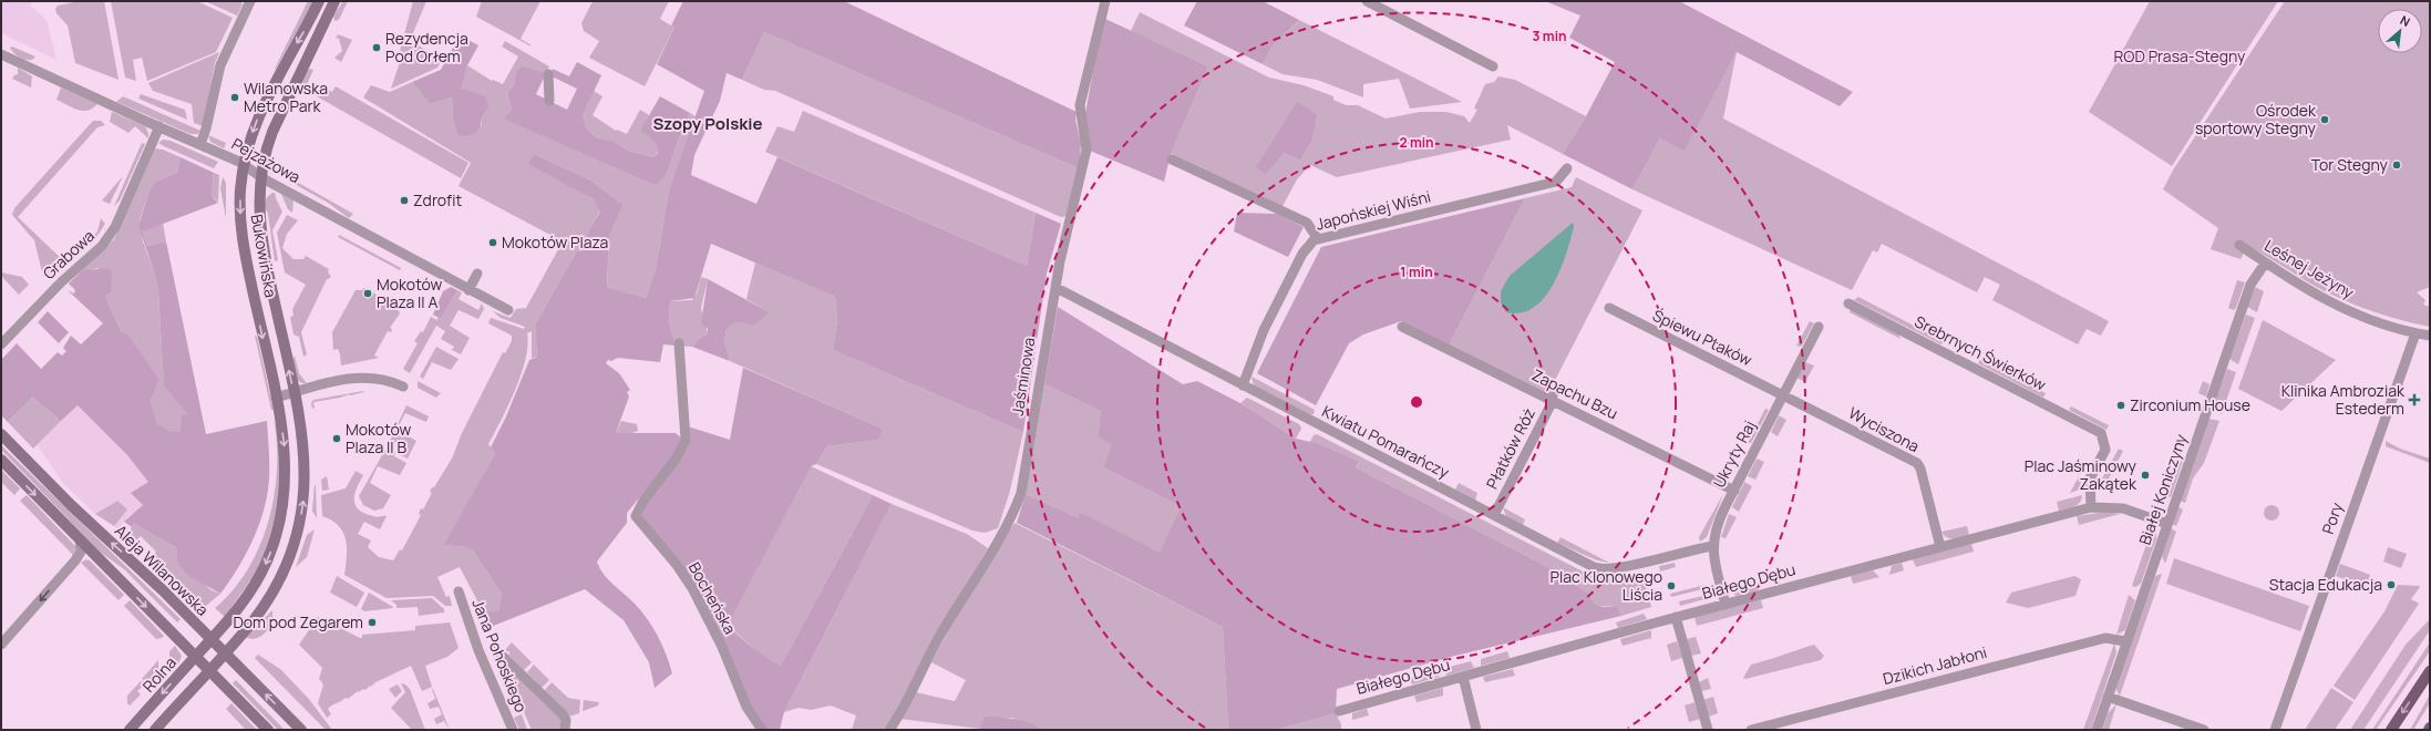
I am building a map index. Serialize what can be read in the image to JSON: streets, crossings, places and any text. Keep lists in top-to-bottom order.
{
  "streets": {
    "street": [
      "Pejzażowa",
      "Japońskiej Wiśni",
      "Grabowa",
      "Bukowińska",
      "Leśnej Jeżyny",
      "Śpiewu Ptaków",
      "Srebrnych Świerków",
      "Jaśminowa",
      "Zapachu Bzu",
      "Wyciszona",
      "Kwiatu Pomarańczy",
      "Płatków Róż",
      "Ukryty Raj",
      "Białej Koniczyny",
      "Pory",
      "Aleja Wilanowska",
      "Białego Dębu",
      "Bocheńska",
      "Jana Pohoskiego",
      "Dzikich Jabłoni",
      "Rolna"
    ]
  },
  "crossings": [
    ["Pejzażowa", "Grabowa"],
    ["Pejzażowa", "Bukowińska"],
    ["Japońskiej Wiśni", "Kwiatu Pomarańczy"],
    ["Bukowińska", "Aleja Wilanowska"],
    ["Bukowińska", "Rolna"],
    ["Leśnej Jeżyny", "Białej Koniczyny"],
    ["Leśnej Jeżyny", "Pory"],
    ["Śpiewu Ptaków", "Wyciszona"],
    ["Śpiewu Ptaków", "Ukryty Raj"],
    ["Srebrnych Świerków", "Białego Dębu"],
    ["Jaśminowa", "Kwiatu Pomarańczy"],
    ["Zapachu Bzu", "Płatków Róż"],
    ["Zapachu Bzu", "Ukryty Raj"],
    ["Wyciszona", "Ukryty Raj"],
    ["Wyciszona", "Białego Dębu"],
    ["Kwiatu Pomarańczy", "Płatków Róż"],
    ["Kwiatu Pomarańczy", "Ukryty Raj"],
    ["Ukryty Raj", "Białego Dębu"],
    ["Białej Koniczyny", "Białego Dębu"],
    ["Białej Koniczyny", "Dzikich Jabłoni"],
    ["Aleja Wilanowska", "Rolna"]
  ],
  "districts": ["Szopy Polskie"],
  "parks": ["ROD Prasa-Stegny"],
  "places": {
    "other": [
      "Rezydencja Pod Orłem",
      "Wilanowska Metro Park",
      "Ośrodek sportowy Stegny",
      "Tor Stegny",
      "Zdrofit",
      "Mokotów Plaza",
      "Mokotów Plaza II A",
      "Zirconium House",
      "Mokotów Plaza II B",
      "Plac Jaśminowy Zakątek",
      "Stacja Edukacja",
      "Plac Klonowego Liścia",
      "Dom pod Zegarem"
    ],
    "health": ["Klinika Ambroziak Estederm"]
  },
  "north": "top right",
  "rings": ["3 min", "2 min", "1 min"]
}
